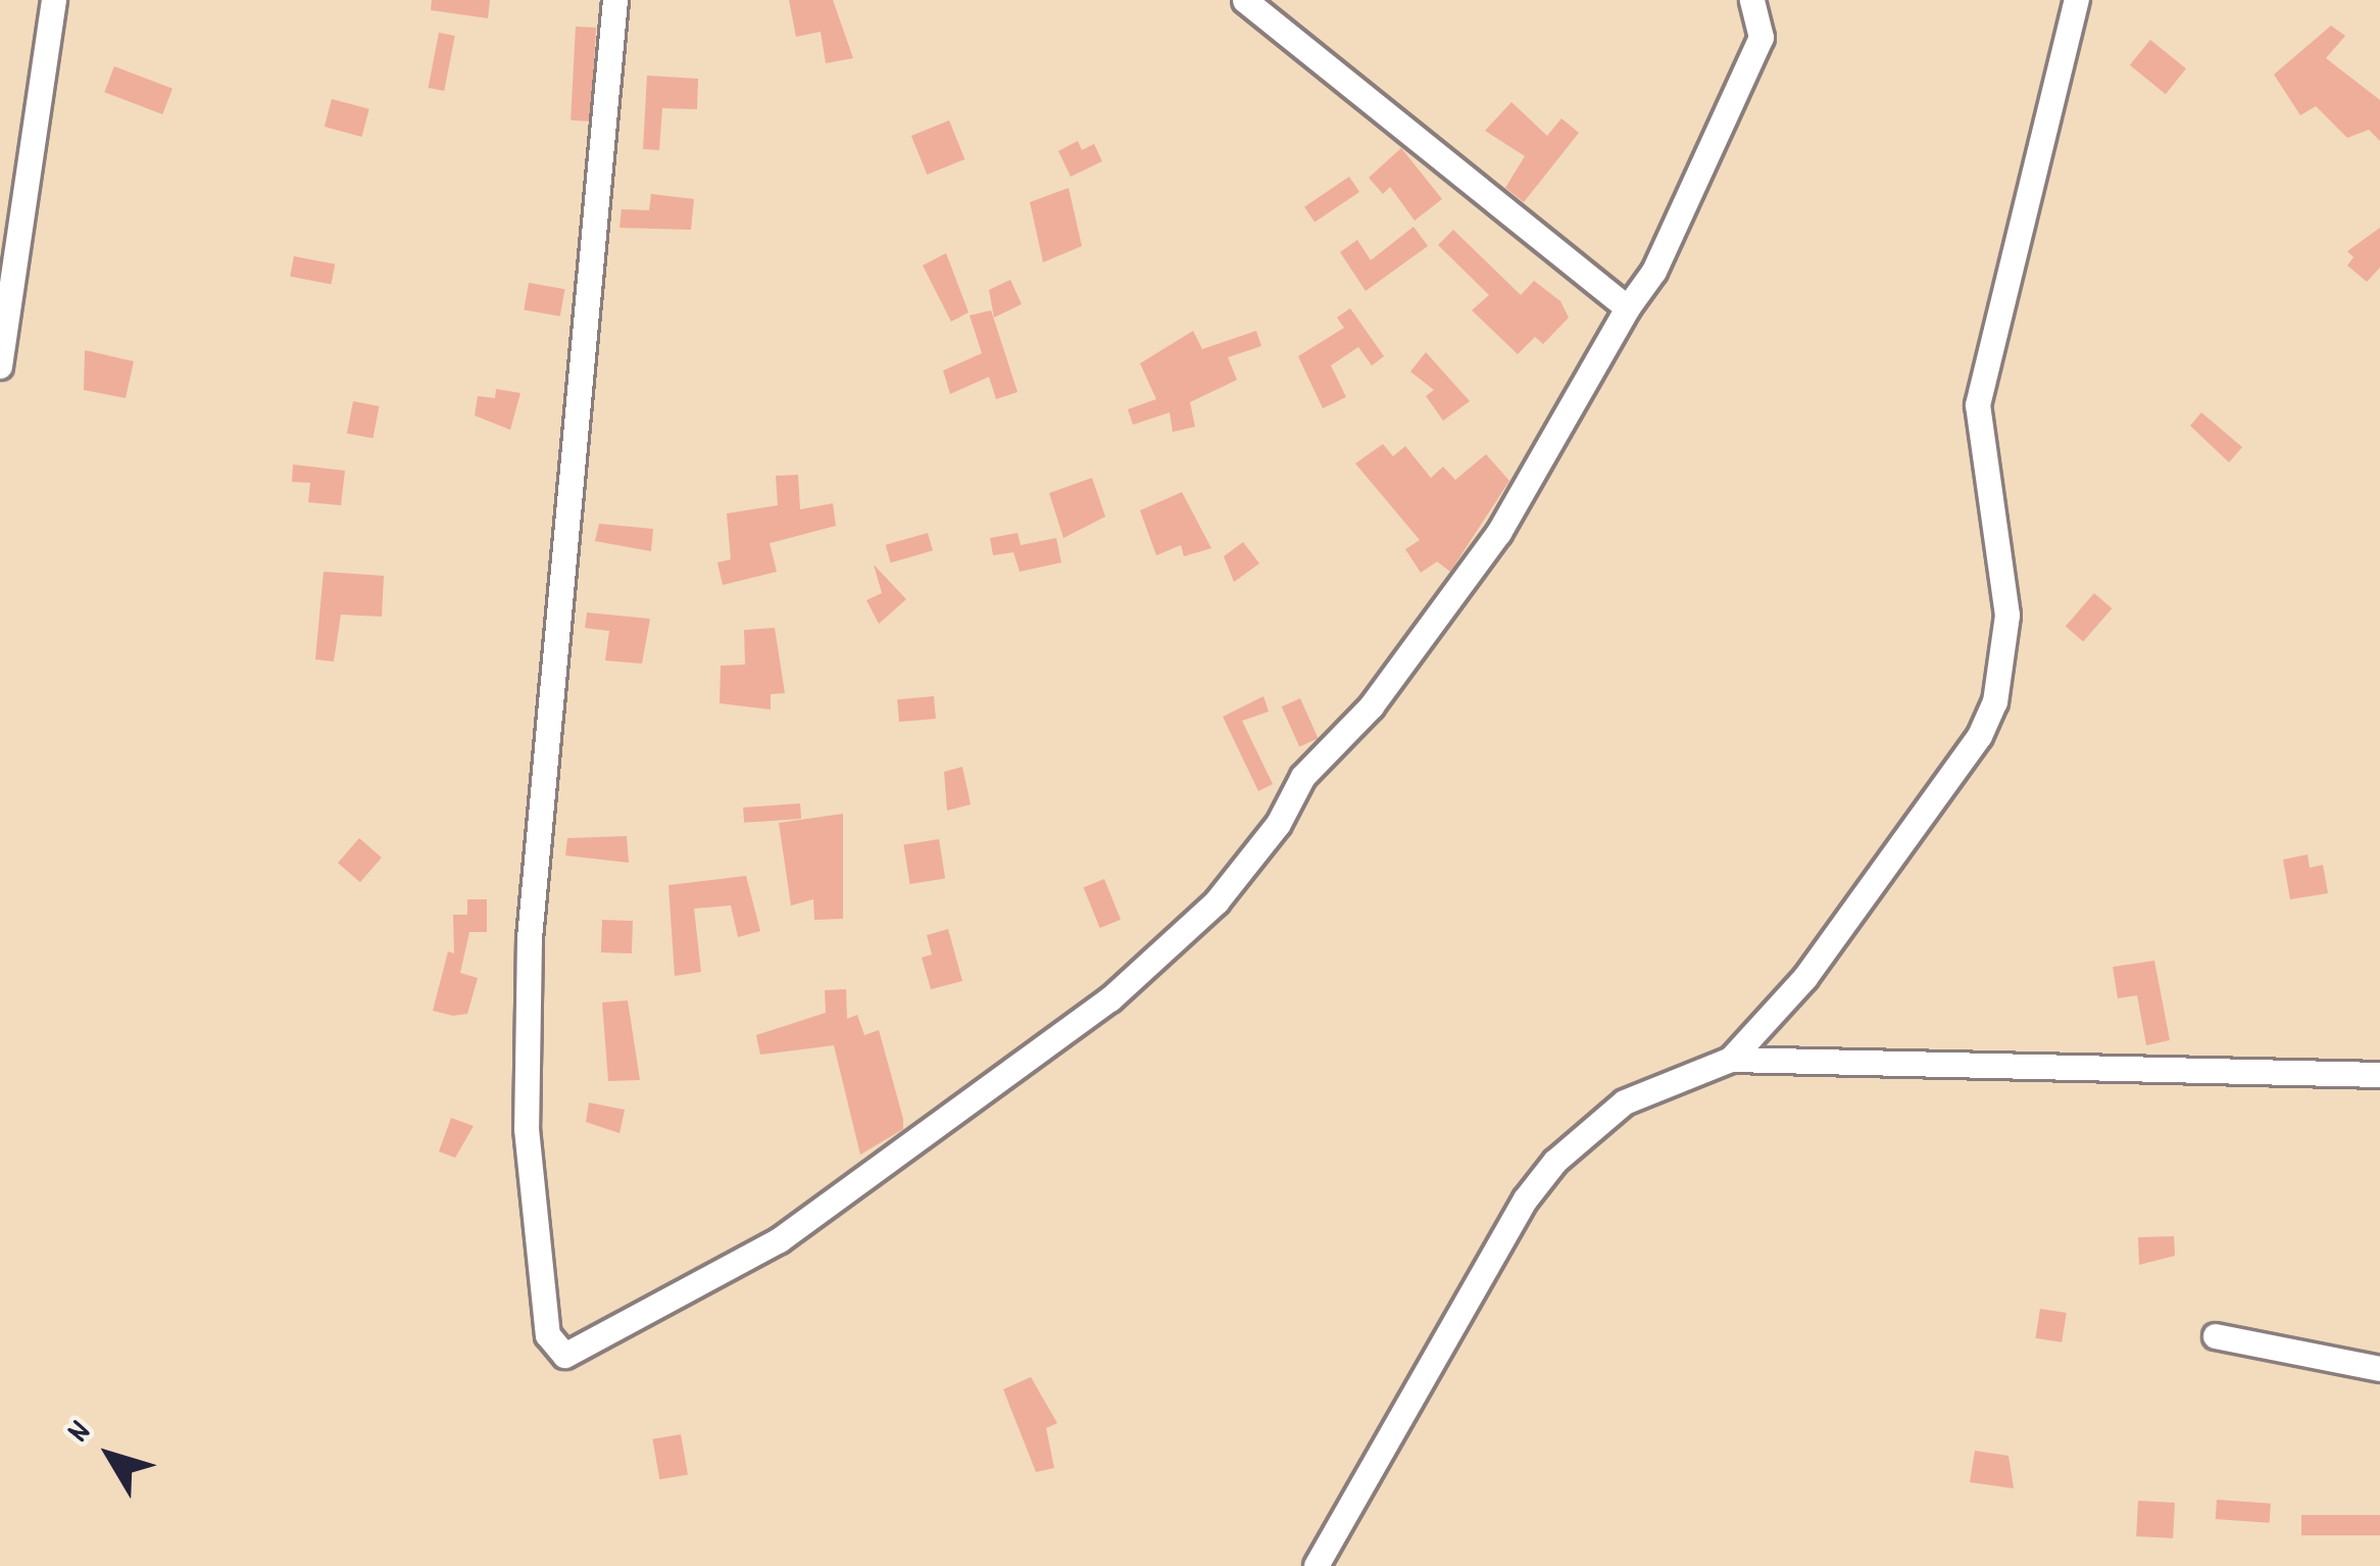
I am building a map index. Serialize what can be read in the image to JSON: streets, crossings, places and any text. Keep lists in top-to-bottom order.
{
  "north": "top left"
}
